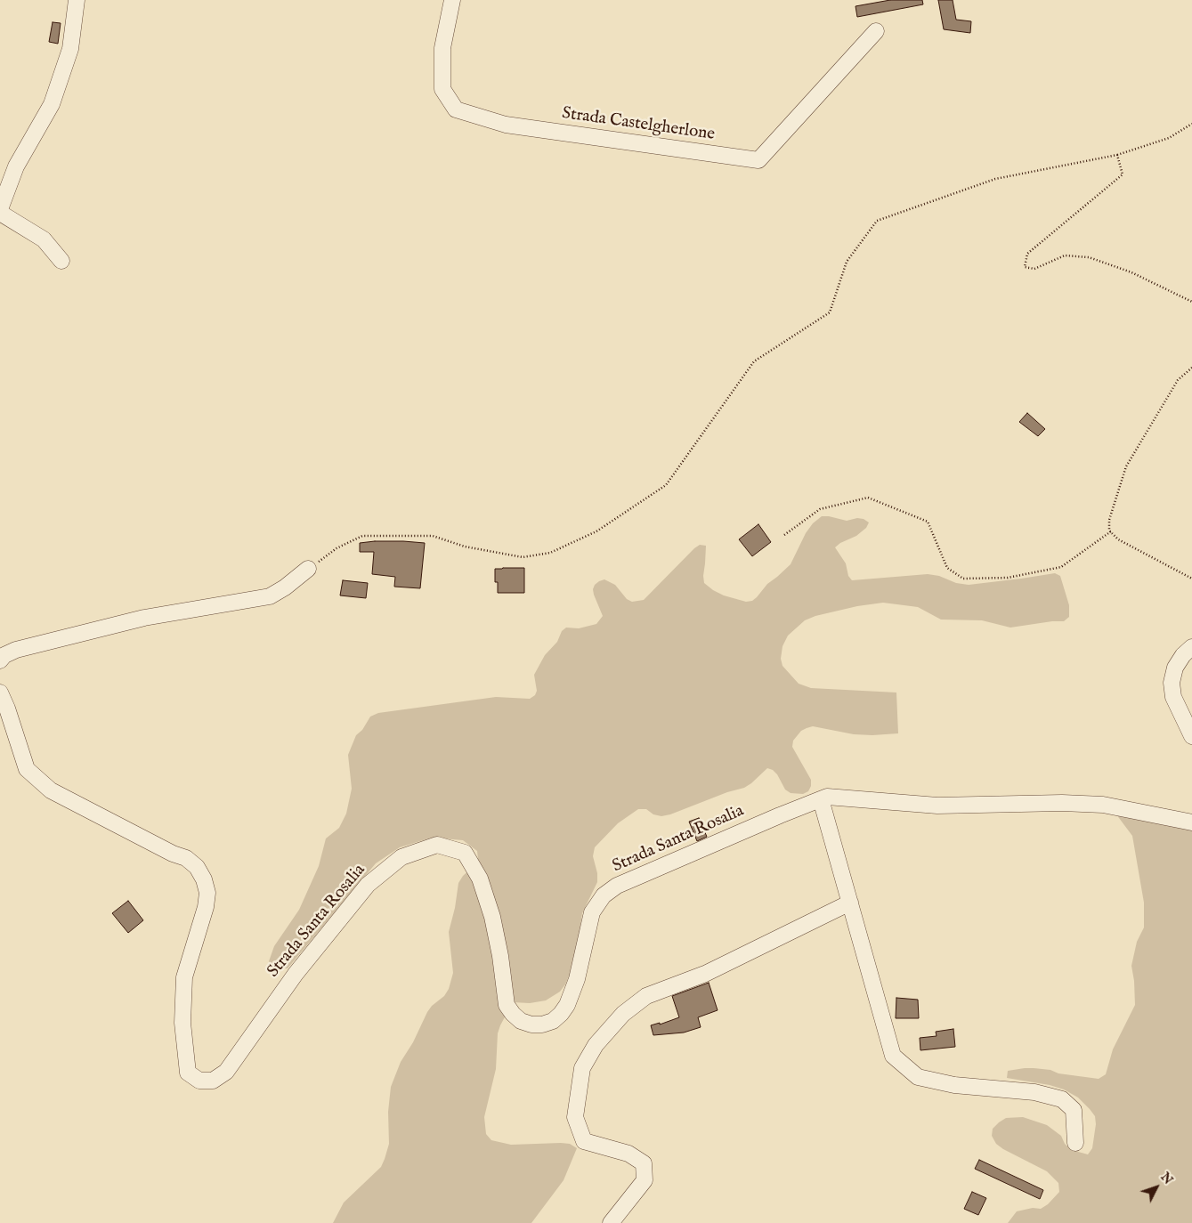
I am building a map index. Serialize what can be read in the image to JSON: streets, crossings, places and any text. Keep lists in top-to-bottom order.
{
  "streets": {
    "street": ["Strada Castelgherlone", "Strada Santa Rosalia"]
  },
  "north": "top right"
}
